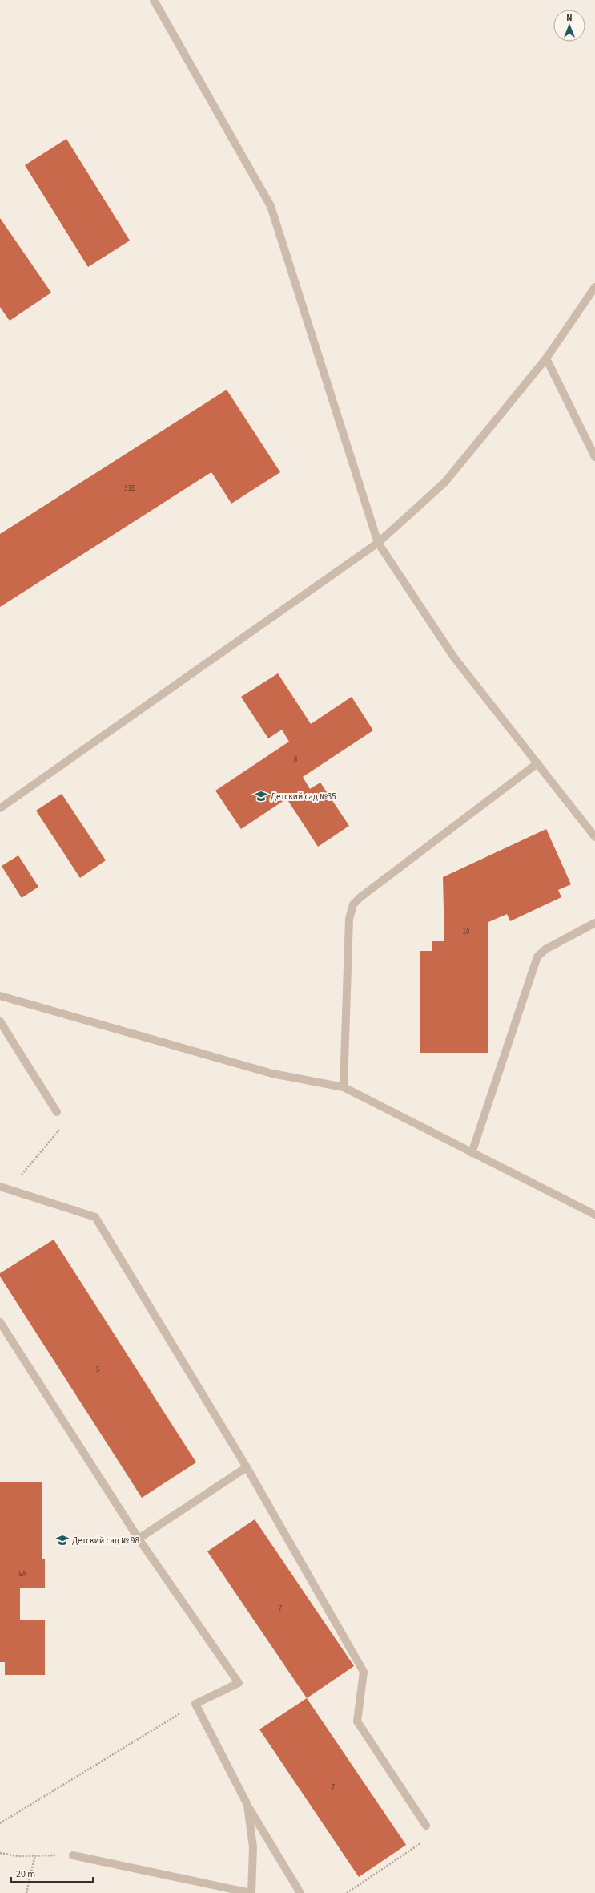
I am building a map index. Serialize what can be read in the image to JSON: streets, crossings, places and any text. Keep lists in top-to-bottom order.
{
  "places": {
    "school or university": ["Детский сад №35", "Детский сад № 98"]
  },
  "house_numbers": [
    "31Б",
    "8",
    "10",
    "5",
    "5А",
    "7",
    "7"
  ],
  "scale_bar": "20 m",
  "north": "top"
}
